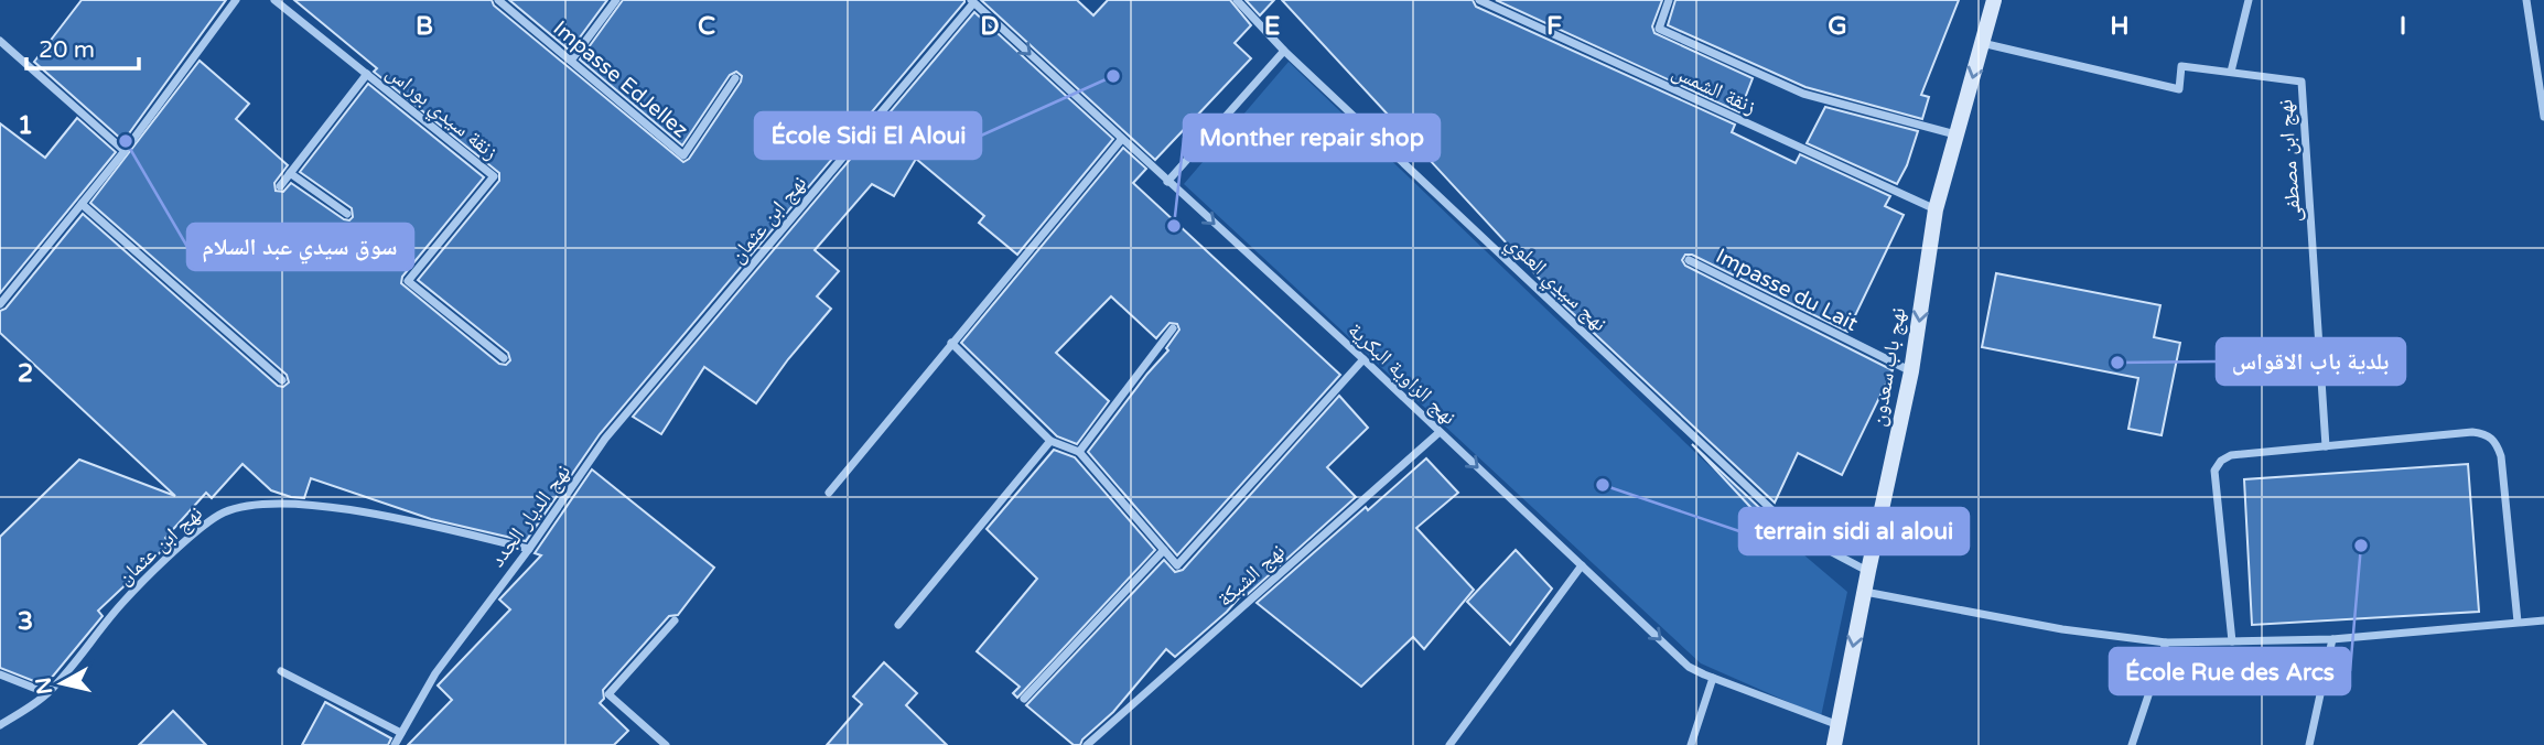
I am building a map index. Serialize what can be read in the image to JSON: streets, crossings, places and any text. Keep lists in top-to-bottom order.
{
  "streets": {
    "main road": ["نهج باب سعدون"],
    "street": [
      "Impasse EdJellez",
      "زنقة الشمس",
      "زنقة سيدي بوراس",
      "نهج ابن مصطفى",
      "نهج ابن عثمان",
      "نهج سيدي العلوي",
      "Impasse du Lait",
      "نهج الزاوية البكرية",
      "نهج الديار الجدد",
      "نهج الشبكة"
    ]
  },
  "crossings": [
    ["زنقة الشمس", "نهج باب سعدون"],
    ["نهج ابن مصطفى", "نهج باب سعدون"],
    ["نهج ابن عثمان", "نهج الزاوية البكرية"],
    ["نهج ابن عثمان", "نهج الديار الجدد"],
    ["نهج سيدي العلوي", "نهج باب سعدون"],
    ["Impasse du Lait", "نهج باب سعدون"],
    ["نهج باب سعدون", "نهج الزاوية البكرية"],
    ["نهج الزاوية البكرية", "نهج الشبكة"]
  ],
  "one_way": ["نهج باب سعدون", "نهج الزاوية البكرية"],
  "places": [
    "École Sidi El Aloui",
    "سوق سيدي عبد السلام",
    "Monther repair shop",
    "بلدية باب الاقواس",
    "terrain sidi al aloui",
    "École Rue des Arcs"
  ],
  "scale_bar": "20 m",
  "north": "left",
  "grid": {
    "columns": [
      "B",
      "C",
      "D",
      "E",
      "F",
      "G",
      "H",
      "I"
    ],
    "rows": ["1", "2", "3"]
  }
}
